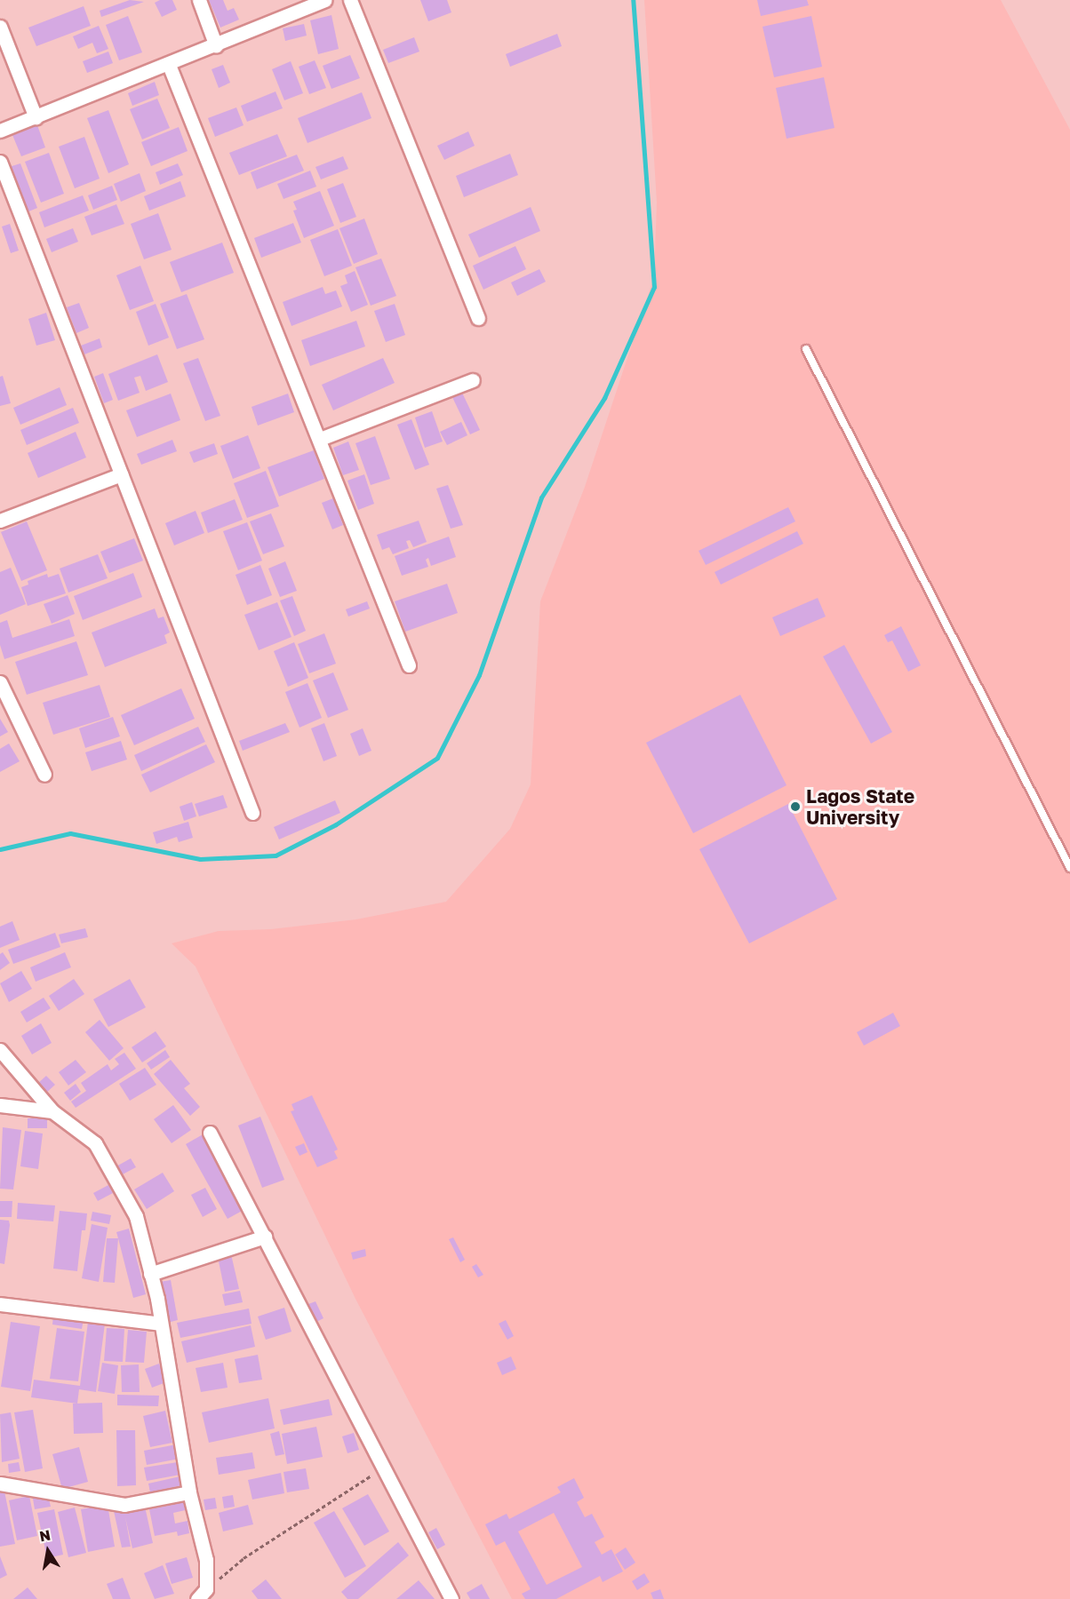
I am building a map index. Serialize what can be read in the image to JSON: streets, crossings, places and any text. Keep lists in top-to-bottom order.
{
  "places": ["Lagos State University"],
  "north": "top"
}
